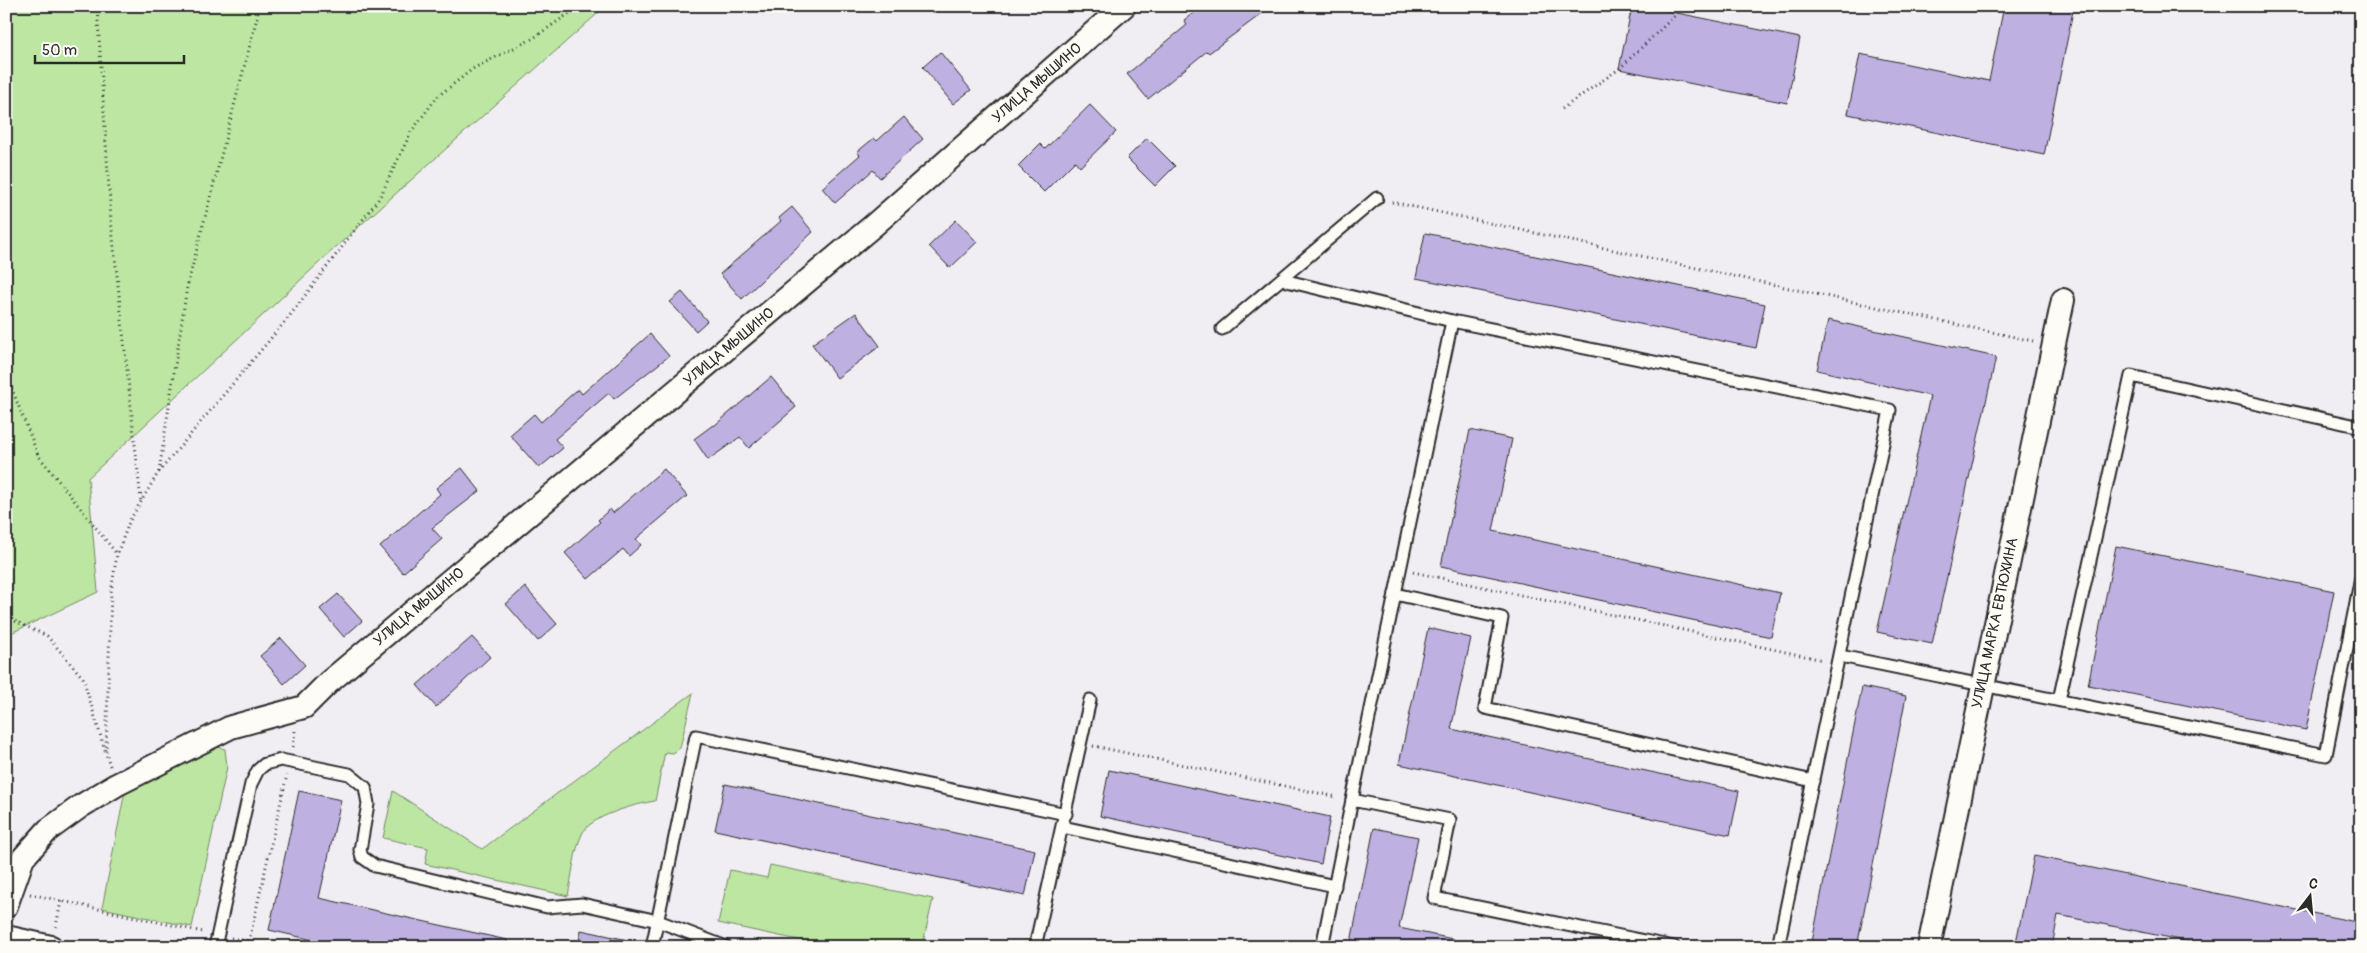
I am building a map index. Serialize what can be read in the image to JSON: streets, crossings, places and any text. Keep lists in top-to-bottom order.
{
  "streets": {
    "street": ["УЛИЦА МЫШИНО", "УЛИЦА МАРКА ЕВТЮХИНА"]
  },
  "scale_bar": "50 m",
  "north": "top"
}
